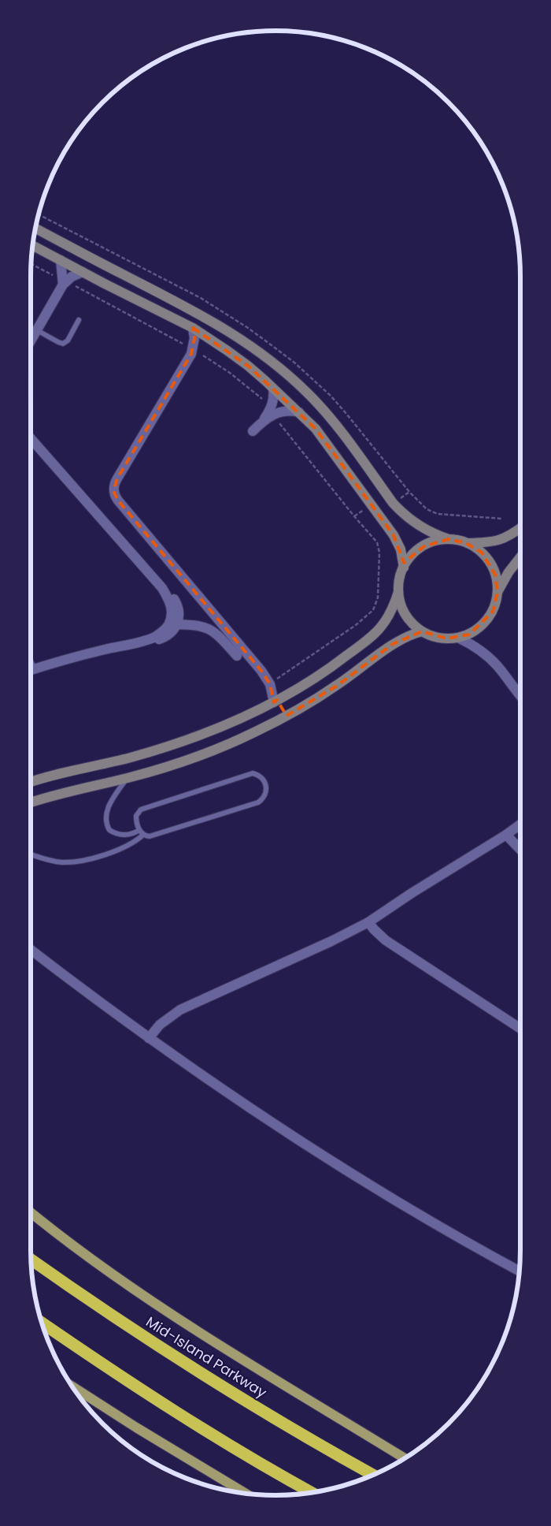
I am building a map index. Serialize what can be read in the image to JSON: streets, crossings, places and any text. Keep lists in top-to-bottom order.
{
  "streets": {
    "highway": ["Mid-Island Parkway"]
  }
}
